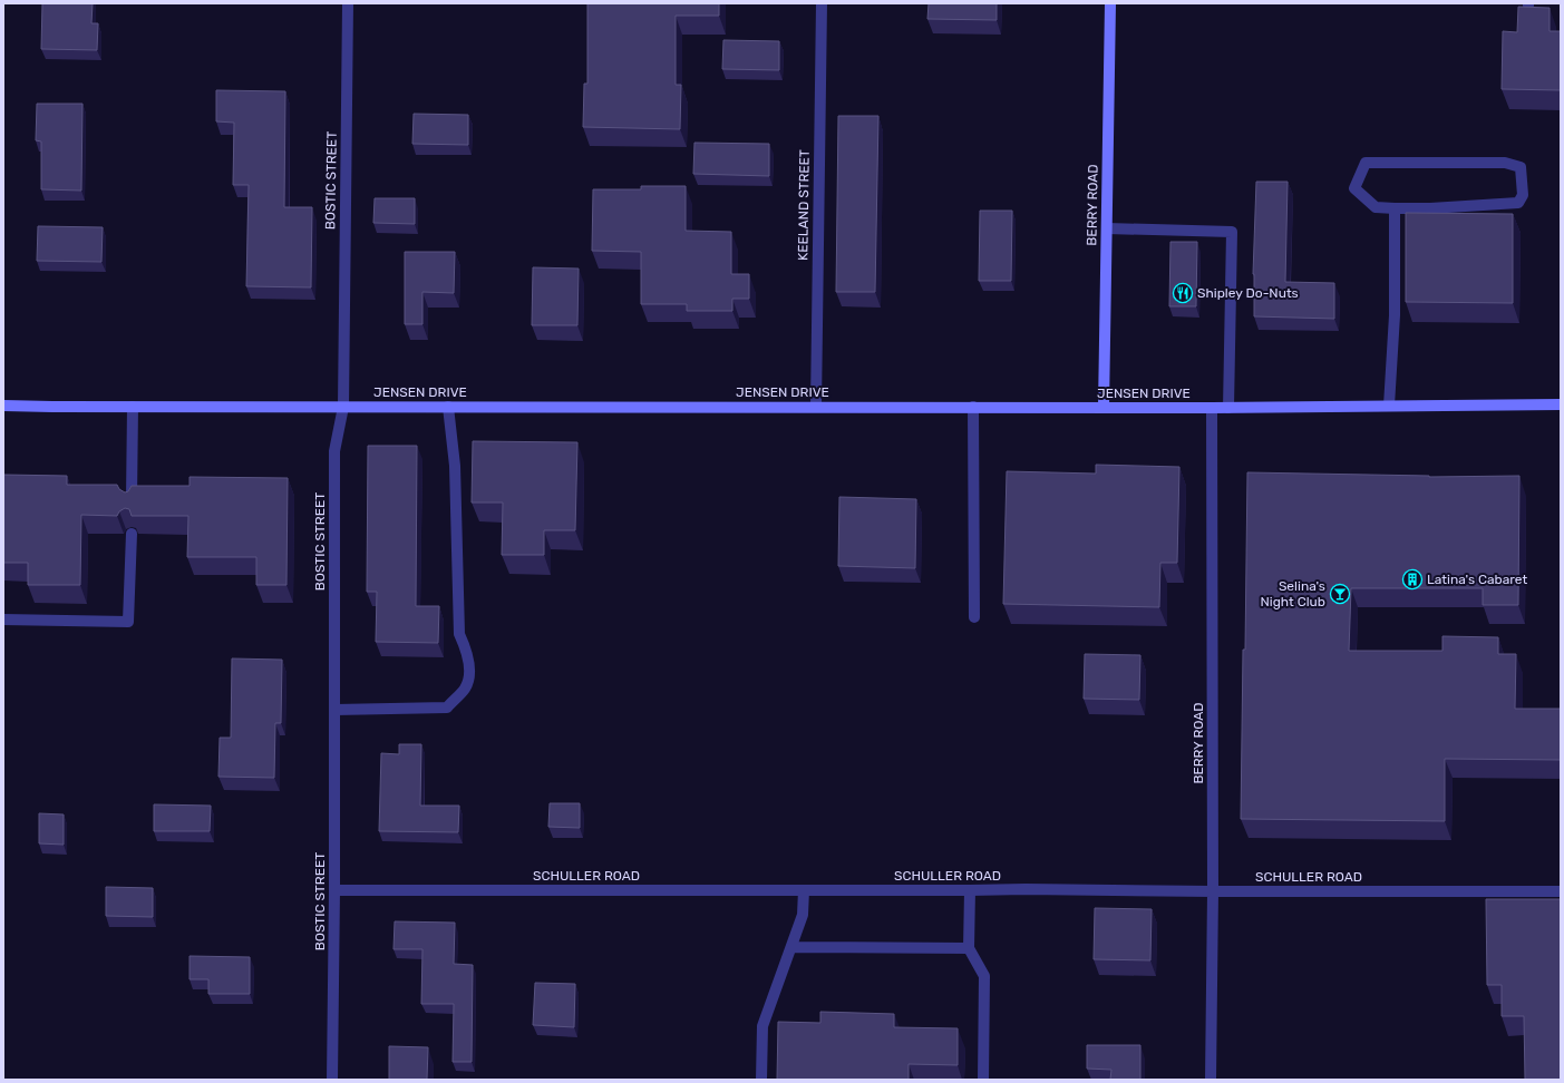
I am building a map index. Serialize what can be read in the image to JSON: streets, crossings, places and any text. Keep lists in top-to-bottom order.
{
  "streets": {
    "main road": ["BERRY ROAD", "JENSEN DRIVE"],
    "street": ["BOSTIC STREET", "KEELAND STREET", "SCHULLER ROAD"]
  },
  "crossings": [
    ["BOSTIC STREET", "JENSEN DRIVE"],
    ["BOSTIC STREET", "SCHULLER ROAD"],
    ["KEELAND STREET", "JENSEN DRIVE"],
    ["BERRY ROAD", "JENSEN DRIVE"],
    ["BERRY ROAD", "SCHULLER ROAD"]
  ],
  "places": {
    "restaurant": ["Shipley Do-Nuts"],
    "building": ["Latina's Cabaret"],
    "bar": ["Selina's Night Club"]
  }
}
